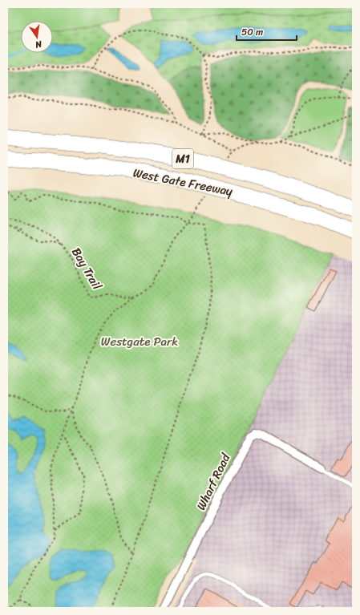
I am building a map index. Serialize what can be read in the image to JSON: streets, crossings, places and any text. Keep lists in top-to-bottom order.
{
  "streets": {
    "highway": ["M1", "West Gate Freeway"],
    "street": ["Wharf Road"],
    "path": ["Bay Trail"]
  },
  "parks": ["Westgate Park"],
  "scale_bar": "50 m",
  "north": "bottom"
}
